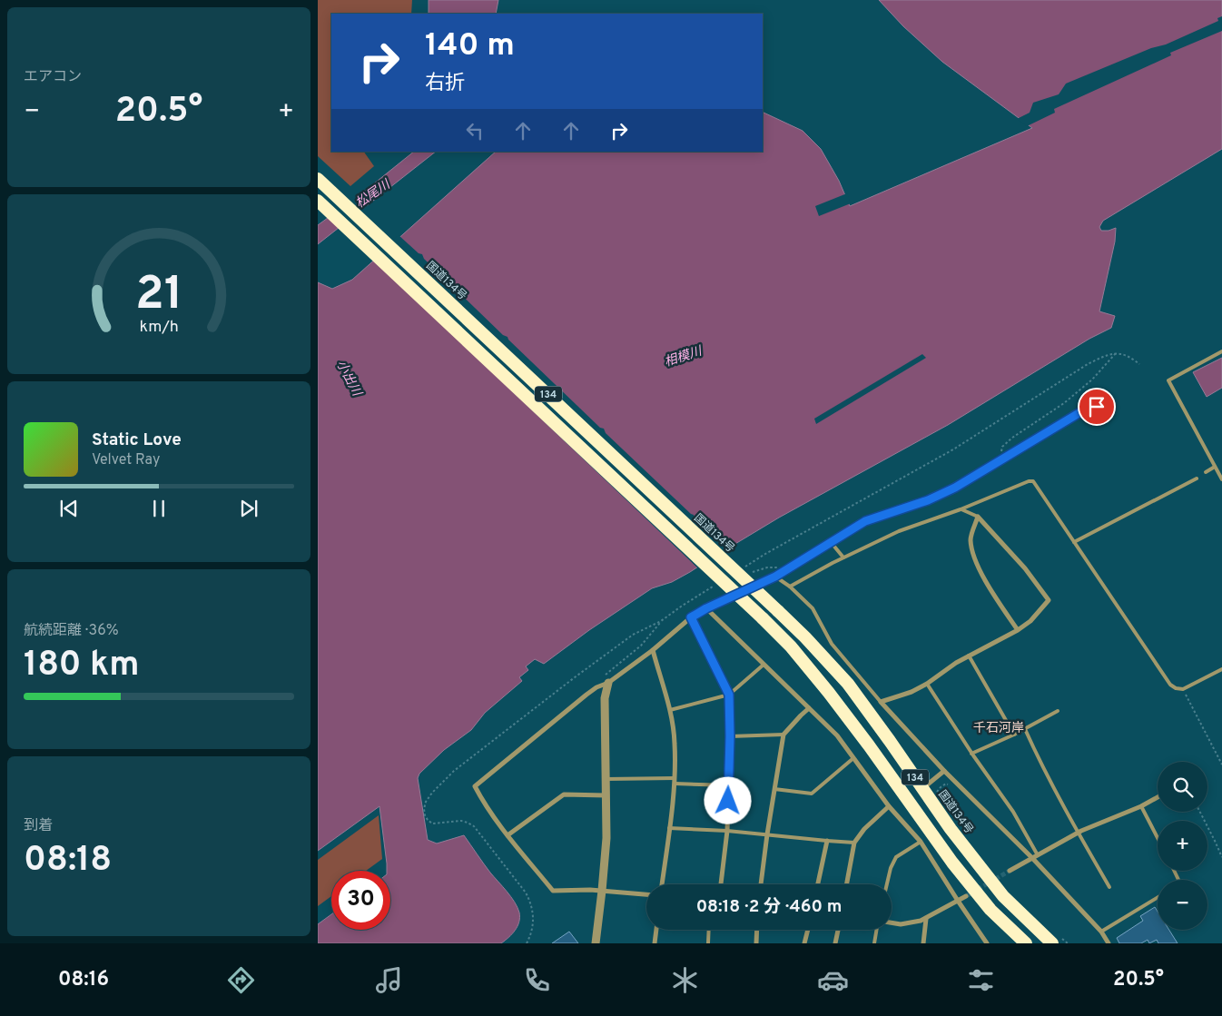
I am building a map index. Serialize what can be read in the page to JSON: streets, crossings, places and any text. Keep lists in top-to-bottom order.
{
  "streets": {
    "highway": ["国道134号", "134"]
  },
  "districts": ["千石河岸"],
  "water": ["松尾川", "相模川", "小出川"],
  "page": {
    "tile": [
      "エアコン",
      ["航続距離 · 36%", "180 km"],
      ["到着", "08:18"]
    ],
    "turn": ["140 m", "右折"],
    "heat": ["−", "20.5°", "+"],
    "song": ["Static Love", "Velvet Ray"],
    "map_buttons": ["+", "−"],
    "limit": "30",
    "trip": "08:18 · 2 分 · 460 m",
    "tabs": ["08:16", "20.5°"],
    "gauge": ["21", "km/h"]
  }
}
